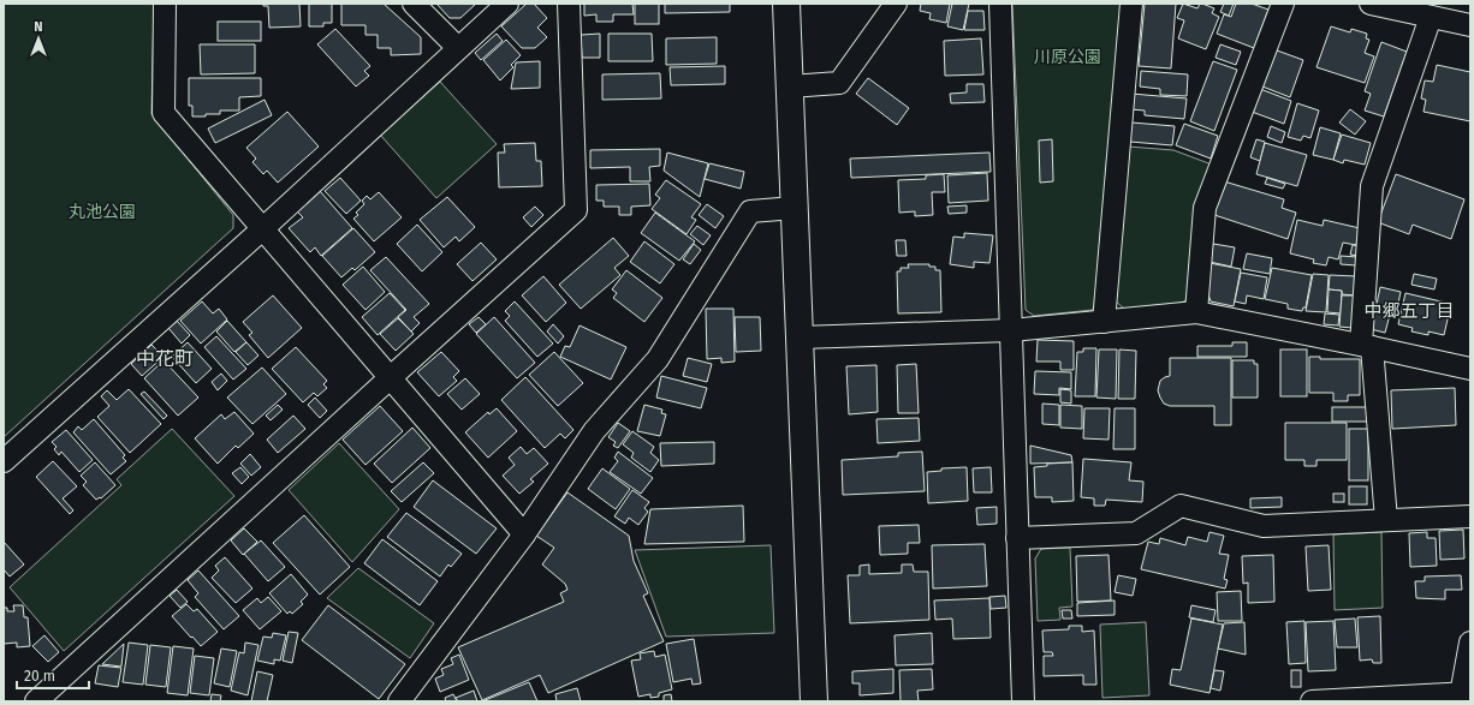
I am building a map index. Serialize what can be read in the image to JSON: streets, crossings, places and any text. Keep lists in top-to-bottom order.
{
  "districts": ["中郷五丁目", "中花町"],
  "parks": ["川原公園", "丸池公園"],
  "scale_bar": "20 m",
  "north": "top"
}
